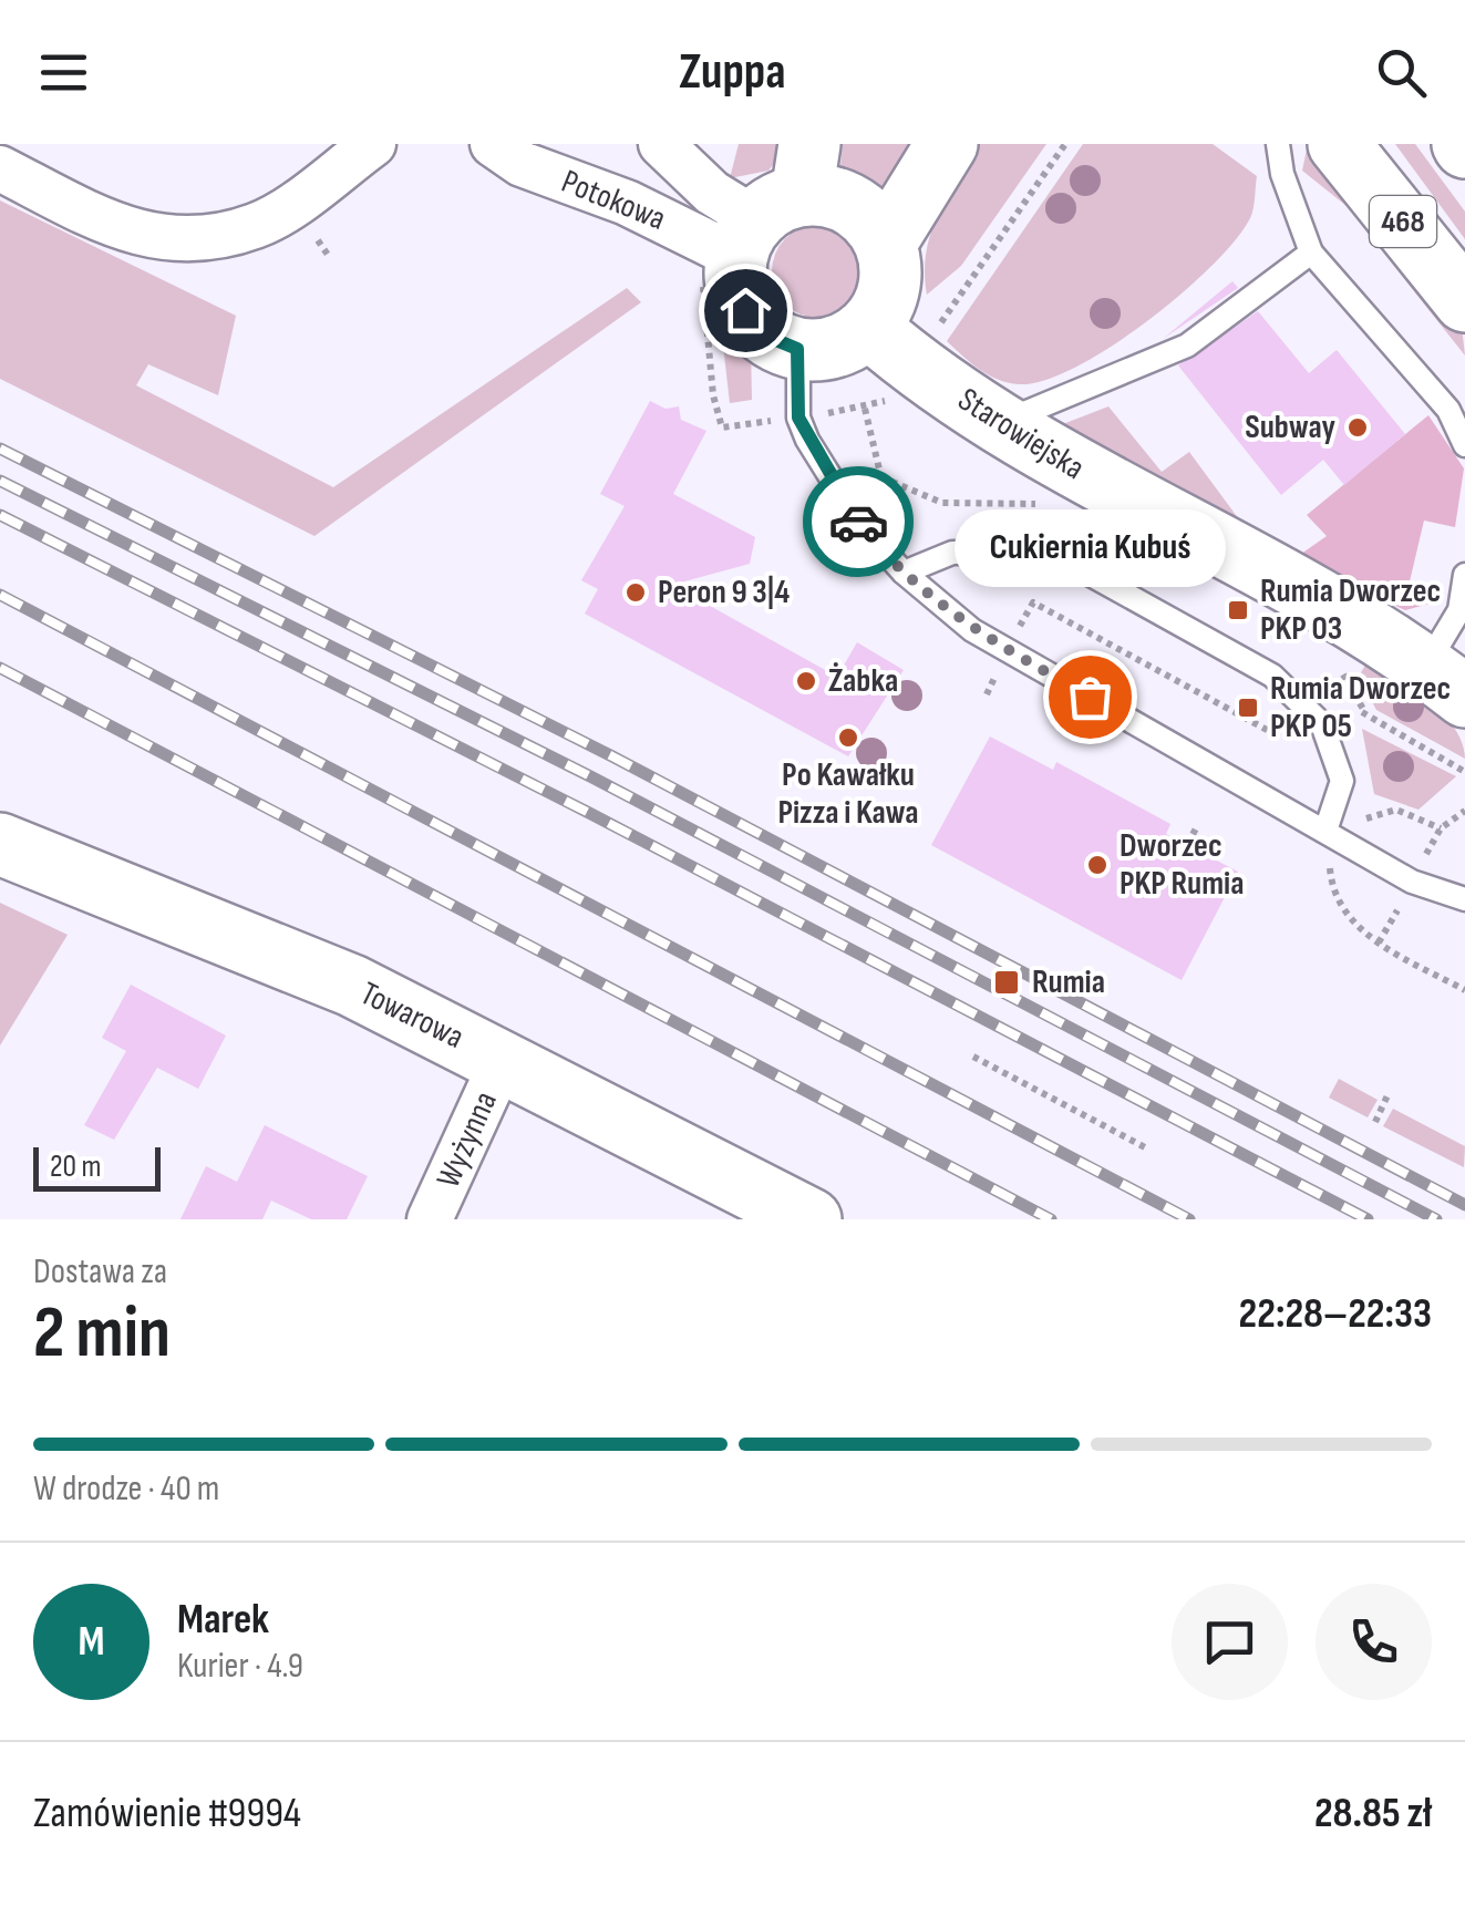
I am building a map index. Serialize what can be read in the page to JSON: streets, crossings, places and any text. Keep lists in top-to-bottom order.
{
  "streets": {
    "main road": ["468", "Starowiejska", "Towarowa"],
    "street": ["Potokowa", "Wyżynna"]
  },
  "crossings": [
    ["Potokowa", "Starowiejska"],
    ["Towarowa", "Wyżynna"]
  ],
  "places": {
    "other": [
      "Subway",
      "Peron 9 3|4",
      "Żabka",
      "Cukiernia Kubuś",
      "Po Kawałku Pizza i Kawa",
      "Dworzec PKP Rumia"
    ],
    "transit": ["Rumia Dworzec PKP 03", "Rumia Dworzec PKP 05", "Rumia"]
  },
  "scale_bar": "20 m",
  "page": {
    "header": "Zuppa",
    "bubble": "Cukiernia Kubuś",
    "scale": "20 m",
    "heading": ["2 min", "Dostawa za", "22:28–22:33"],
    "panel": [
      "Marek",
      "Kurier · 4.9",
      "Zamówienie #9994",
      "28.85 zł"
    ],
    "bar": "W drodze · 40 m",
    "round": "M"
  }
}
